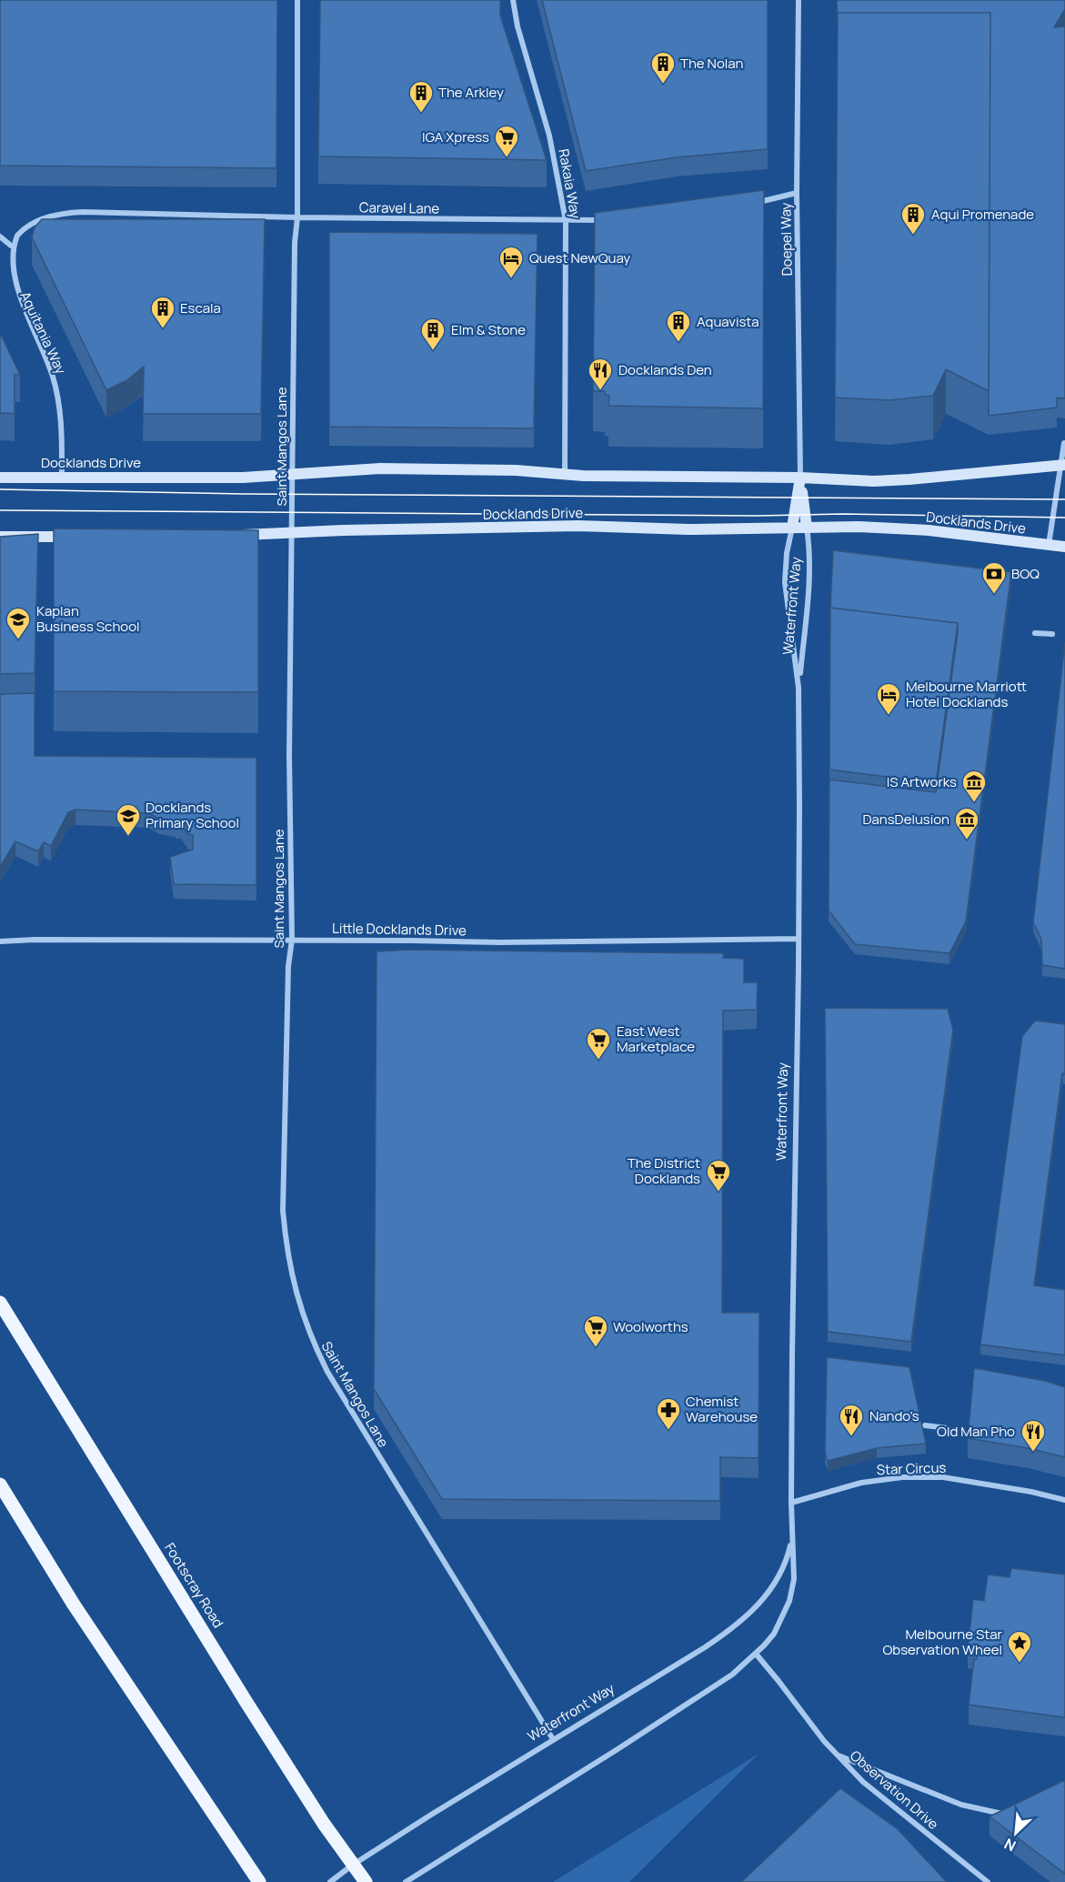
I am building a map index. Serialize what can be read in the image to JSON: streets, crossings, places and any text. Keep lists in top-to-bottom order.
{
  "streets": {
    "main road": ["Footscray Road"],
    "street": [
      "Rakaia Way",
      "Caravel Lane",
      "Doepel Way",
      "Aquitania Way",
      "Saint Mangos Lane",
      "Docklands Drive",
      "Waterfront Way",
      "Little Docklands Drive",
      "Star Circus",
      "Observation Drive"
    ]
  },
  "crossings": [
    ["Rakaia Way", "Caravel Lane"],
    ["Rakaia Way", "Docklands Drive"],
    ["Caravel Lane", "Saint Mangos Lane"],
    ["Doepel Way", "Docklands Drive"],
    ["Doepel Way", "Waterfront Way"],
    ["Aquitania Way", "Docklands Drive"],
    ["Saint Mangos Lane", "Docklands Drive"],
    ["Saint Mangos Lane", "Waterfront Way"],
    ["Saint Mangos Lane", "Little Docklands Drive"],
    ["Docklands Drive", "Waterfront Way"],
    ["Waterfront Way", "Little Docklands Drive"],
    ["Waterfront Way", "Star Circus"],
    ["Waterfront Way", "Footscray Road"],
    ["Waterfront Way", "Observation Drive"]
  ],
  "places": {
    "building": [
      "The Nolan",
      "The Arkley",
      "Aqui Promenade",
      "Escala",
      "Aquavista",
      "Elm & Stone"
    ],
    "supermarket": [
      "IGA Xpress",
      "East West Marketplace",
      "The District Docklands",
      "Woolworths"
    ],
    "hotel": ["Quest NewQuay", "Melbourne Marriott Hotel Docklands"],
    "restaurant": ["Docklands Den", "Nando's", "Old Man Pho"],
    "bank": ["BOQ"],
    "school or university": ["Kaplan Business School", "Docklands Primary School"],
    "museum": ["IS Artworks", "DansDelusion"],
    "pharmacy": ["Chemist Warehouse"],
    "place": ["Melbourne Star Observation Wheel"]
  },
  "north": "bottom left"
}
